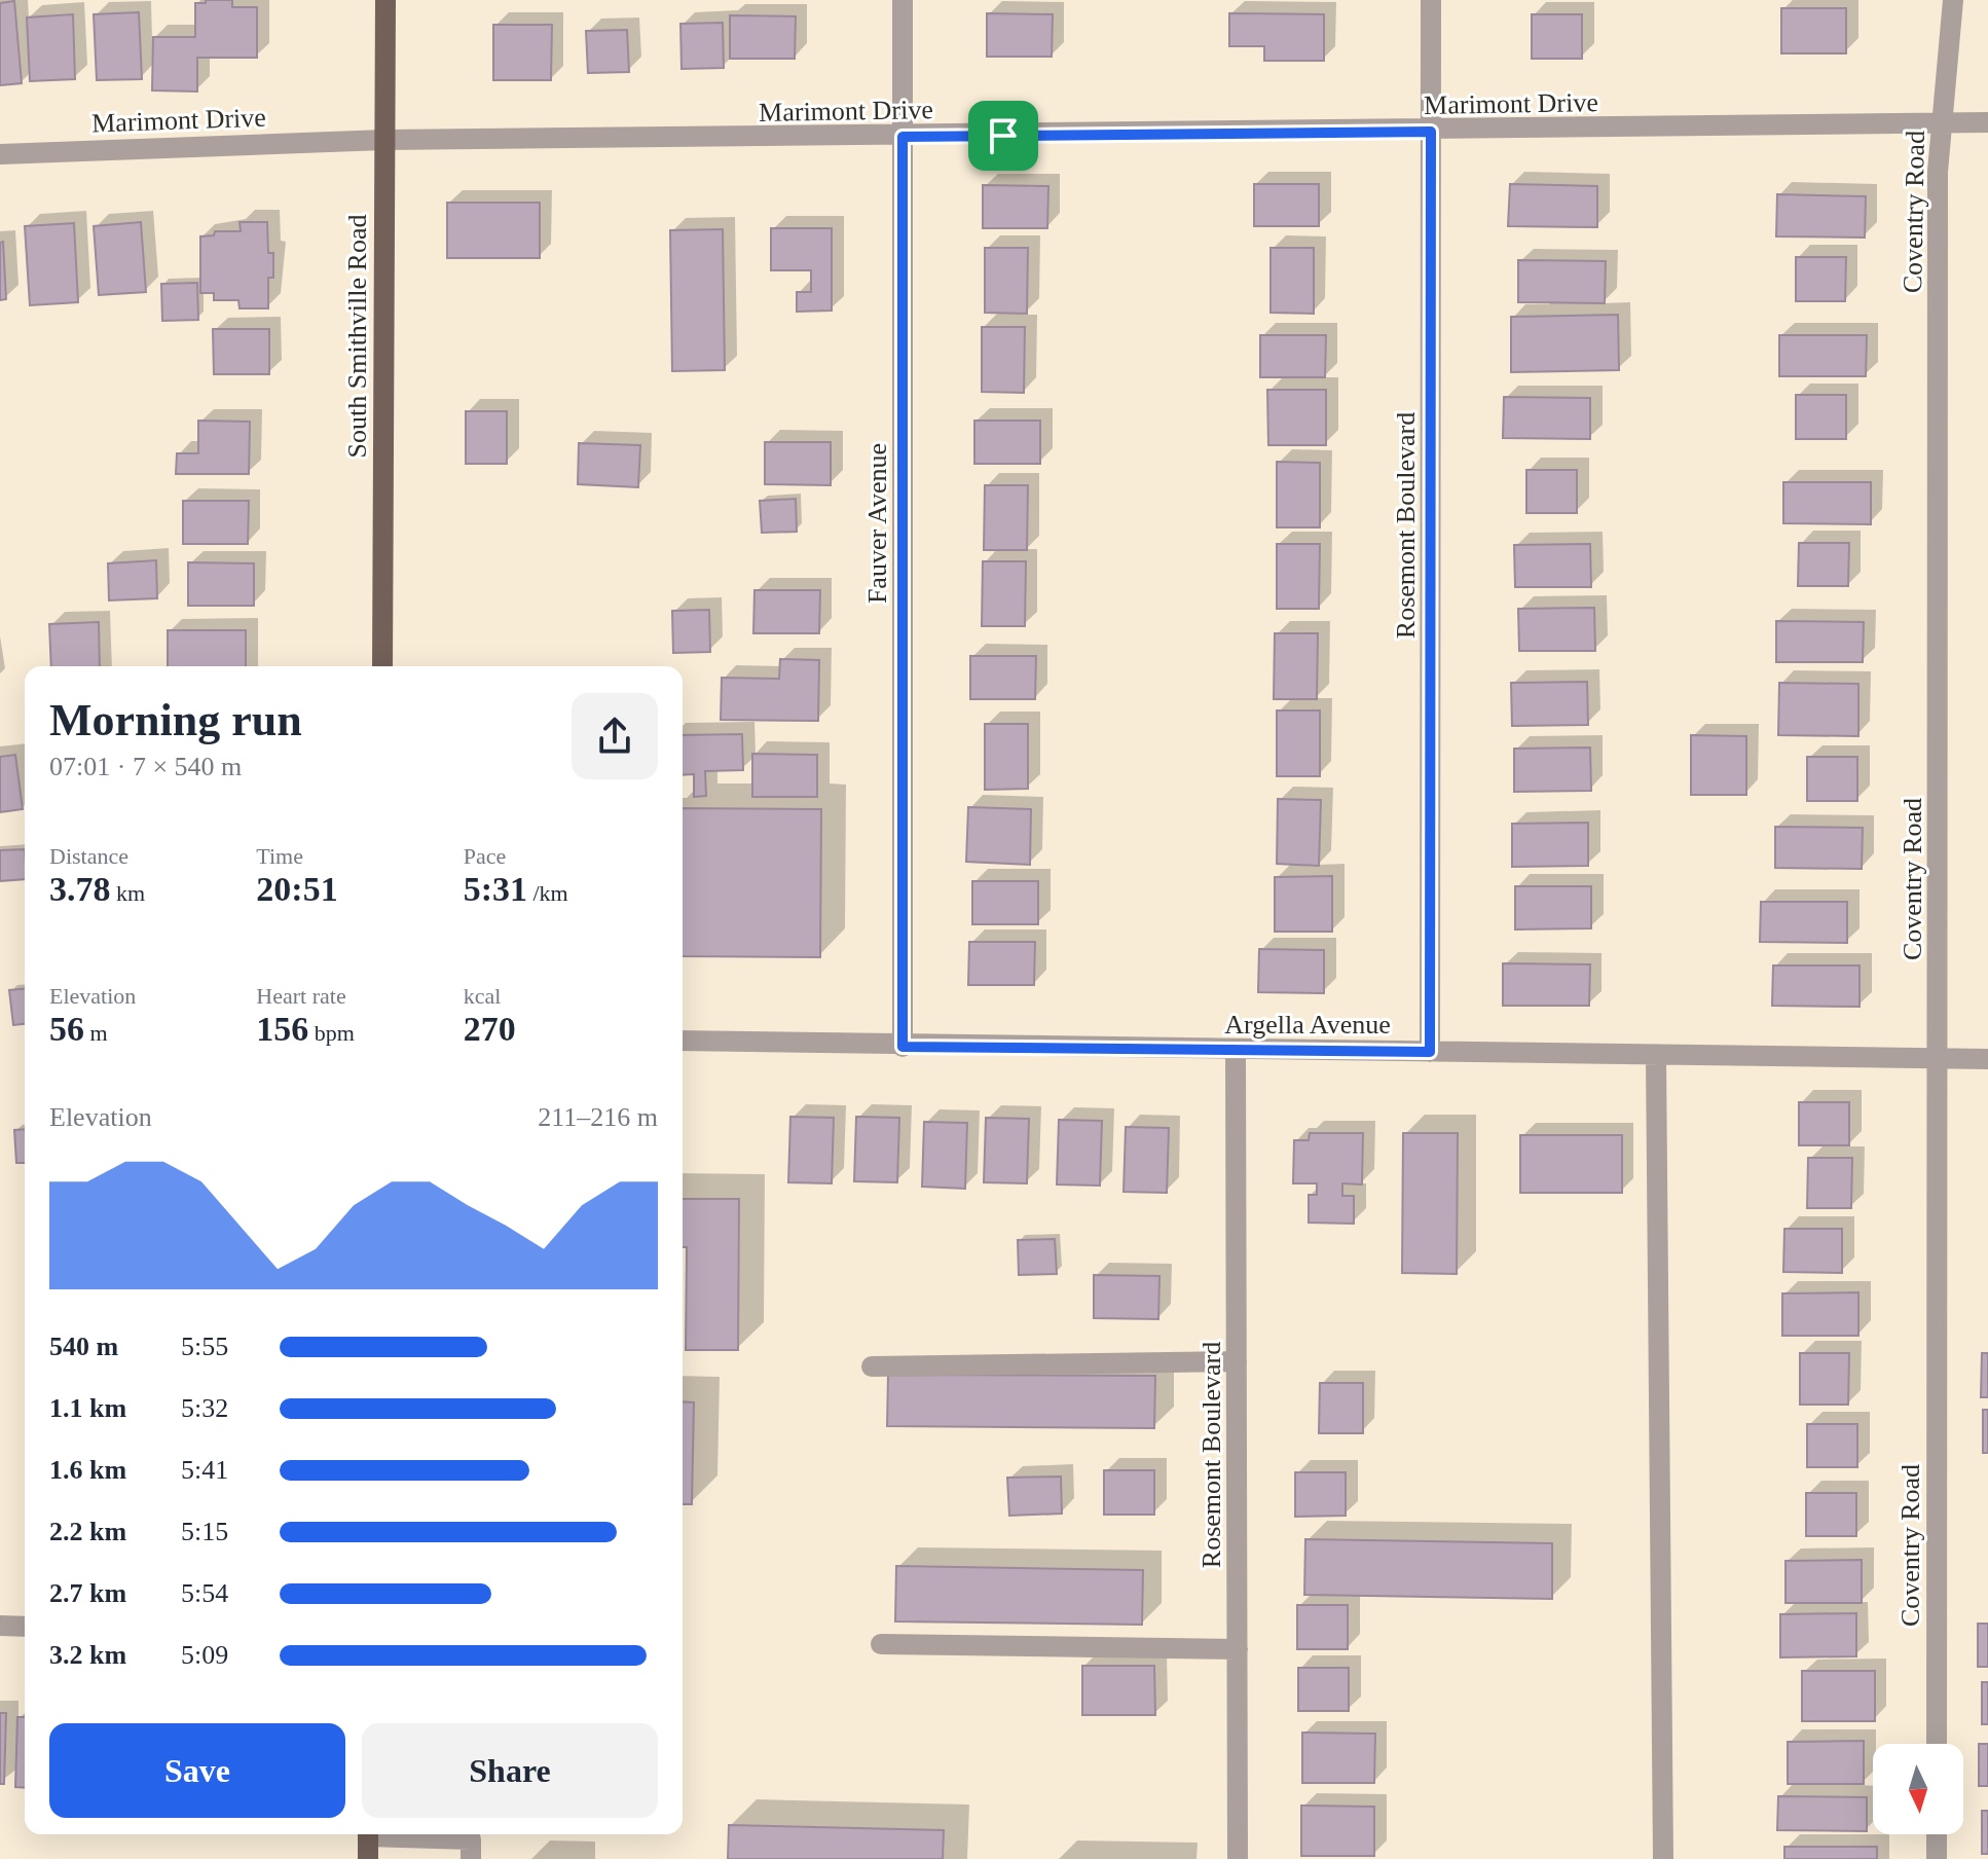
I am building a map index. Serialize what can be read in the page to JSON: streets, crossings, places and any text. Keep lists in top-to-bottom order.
{
  "streets": {
    "main road": ["South Smithville Road"],
    "street": [
      "Marimont Drive",
      "Coventry Road",
      "Fauver Avenue",
      "Rosemont Boulevard",
      "Argella Avenue"
    ]
  },
  "crossings": [
    ["Marimont Drive", "Coventry Road"],
    ["Marimont Drive", "South Smithville Road"],
    ["Marimont Drive", "Fauver Avenue"],
    ["Marimont Drive", "Rosemont Boulevard"],
    ["Coventry Road", "Argella Avenue"],
    ["Fauver Avenue", "Argella Avenue"],
    ["Rosemont Boulevard", "Argella Avenue"]
  ],
  "north": "bottom",
  "page": {
    "heading": ["Morning run", "07:01 · 7 × 540 m"],
    "stats": [
      ["Distance", "3.78 km"],
      ["Time", "20:51"],
      ["Pace", "5:31 /km"],
      ["Elevation", "56 m"],
      ["Heart rate", "156 bpm"],
      ["kcal", "270"]
    ],
    "chart": ["Elevation", "211–216 m"],
    "list": [
      {
        "name": "540 m",
        "note": "5:55"
      },
      {
        "name": "1.1 km",
        "note": "5:32"
      },
      {
        "name": "1.6 km",
        "note": "5:41"
      },
      {
        "name": "2.2 km",
        "note": "5:15"
      },
      {
        "name": "2.7 km",
        "note": "5:54"
      },
      {
        "name": "3.2 km",
        "note": "5:09"
      }
    ],
    "buttons": ["Save", "Share"]
  }
}
